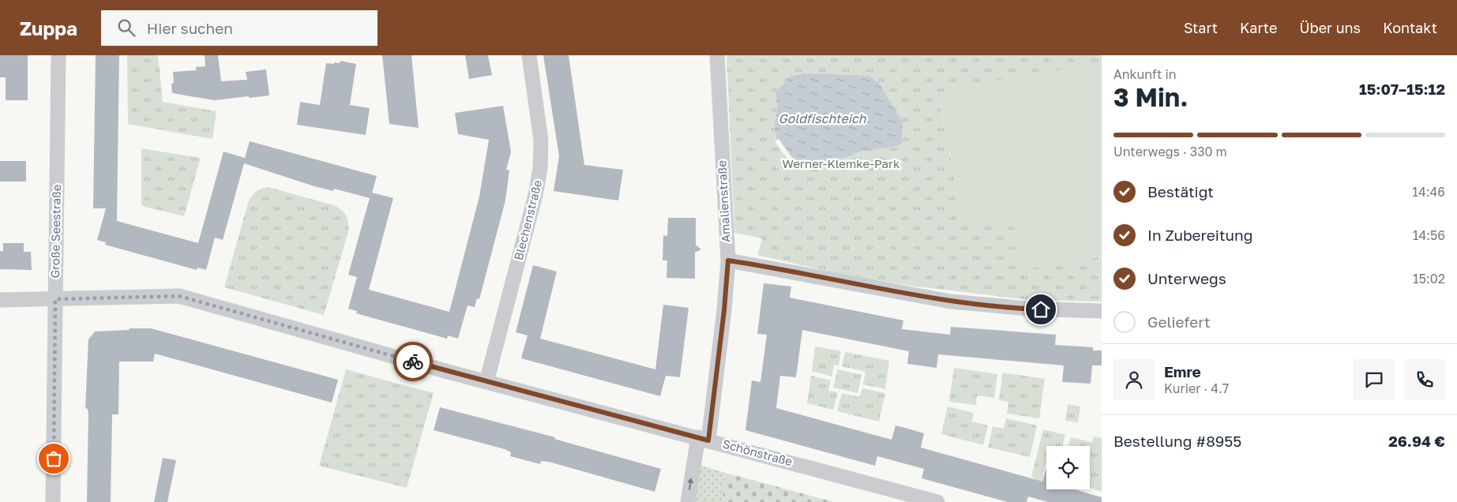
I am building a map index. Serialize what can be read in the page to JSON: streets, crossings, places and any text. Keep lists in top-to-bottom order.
{
  "streets": {
    "street": [
      "Amalienstraße",
      "Blechenstraße",
      "Große Seestraße",
      "Schönstraße"
    ]
  },
  "crossings": [
    ["Amalienstraße", "Schönstraße"],
    ["Blechenstraße", "Schönstraße"],
    ["Große Seestraße", "Schönstraße"]
  ],
  "water": ["Goldfischteich"],
  "parks": ["Werner-Klemke-Park"],
  "page": {
    "header": "Zuppa",
    "search": "Hier suchen",
    "nav": [
      "Start",
      "Karte",
      "Über uns",
      "Kontakt"
    ],
    "heading": ["3 Min.", "Ankunft in", "15:07–15:12"],
    "panel": [
      "Emre",
      "Kurier · 4.7",
      "Bestellung #8955",
      "26.94 €"
    ],
    "bar": "Unterwegs · 330 m",
    "list": [
      ["Bestätigt", "14:46"],
      ["In Zubereitung", "14:56"],
      ["Unterwegs", "15:02"],
      "Geliefert"
    ]
  }
}
